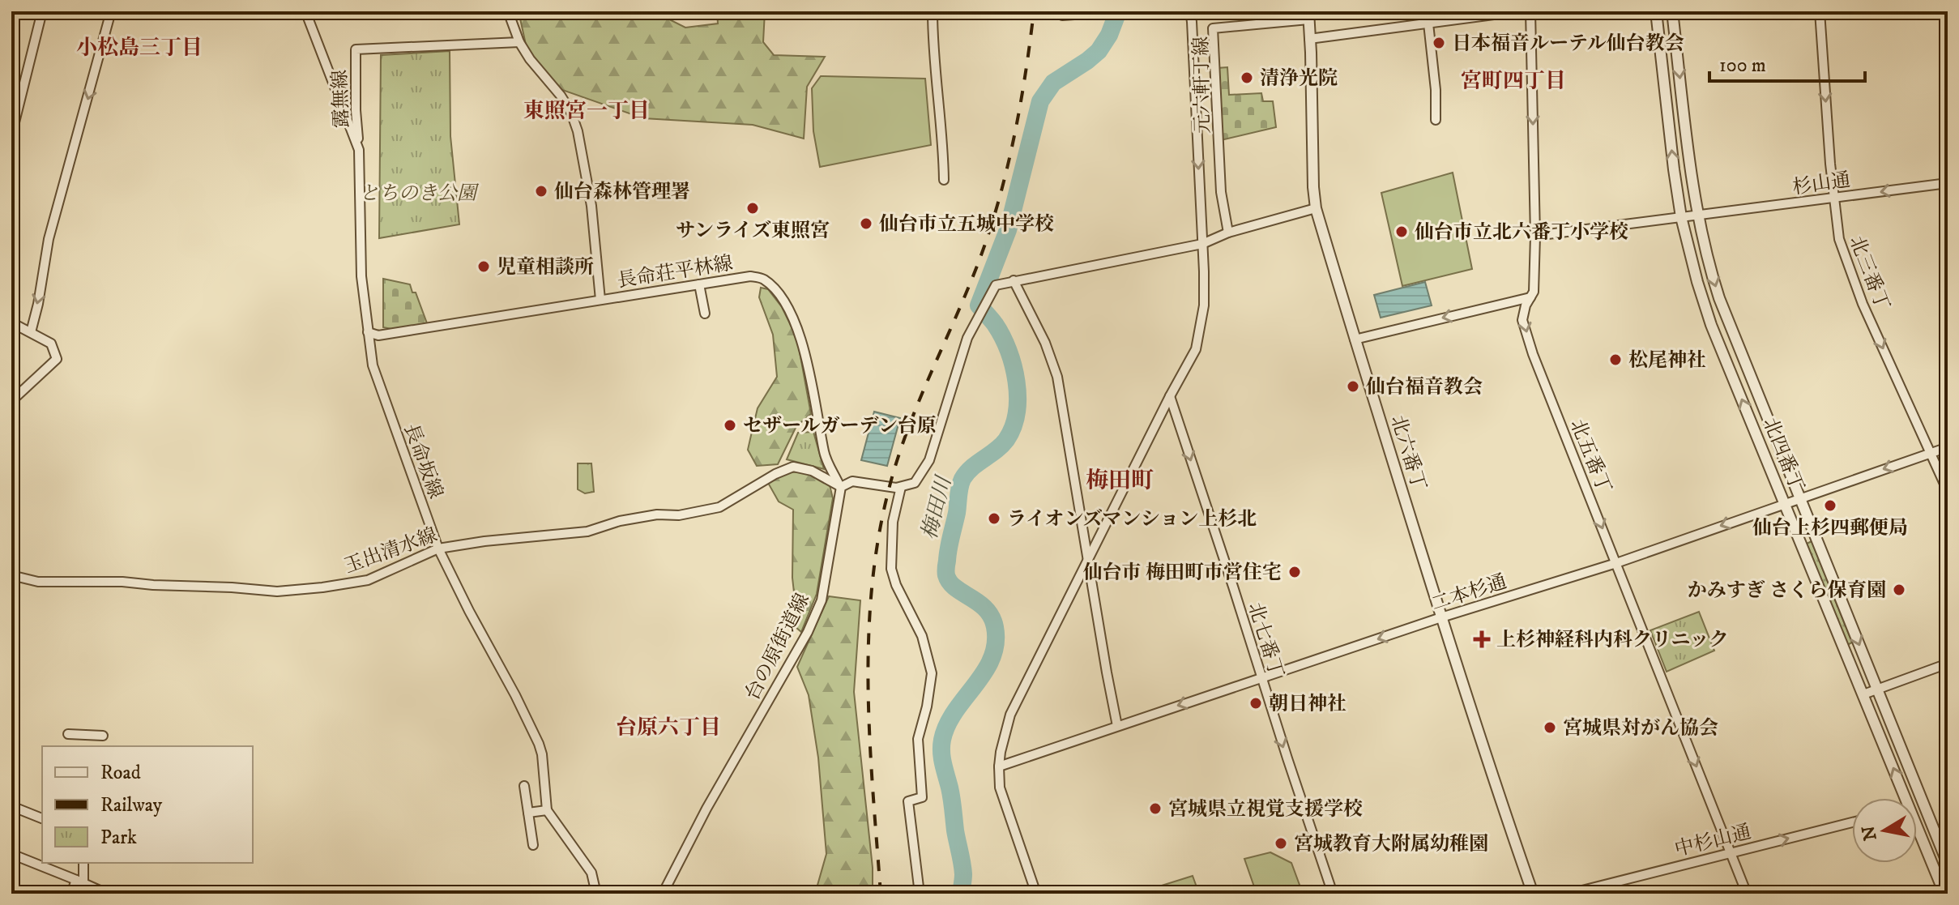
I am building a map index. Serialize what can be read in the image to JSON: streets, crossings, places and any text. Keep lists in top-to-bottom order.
{
  "streets": {
    "street": [
      "元六軒丁線",
      "露無線",
      "杉山通",
      "長命荘平林線",
      "北三番丁",
      "北六番丁",
      "北四番丁",
      "北五番丁",
      "長命坂線",
      "玉出清水線",
      "二本杉通",
      "北七番丁",
      "台の原街道線",
      "中杉山通"
    ]
  },
  "crossings": [
    ["元六軒丁線", "北六番丁"],
    ["露無線", "長命坂線"],
    ["杉山通", "北三番丁"],
    ["杉山通", "北四番丁"],
    ["杉山通", "北五番丁"],
    ["長命荘平林線", "長命坂線"],
    ["長命荘平林線", "玉出清水線"],
    ["長命荘平林線", "台の原街道線"],
    ["北三番丁", "二本杉通"],
    ["北六番丁", "二本杉通"],
    ["北四番丁", "二本杉通"],
    ["北五番丁", "二本杉通"],
    ["北五番丁", "中杉山通"],
    ["長命坂線", "玉出清水線"],
    ["玉出清水線", "台の原街道線"],
    ["二本杉通", "北七番丁"]
  ],
  "one_way": [
    "北三番丁",
    "北五番丁",
    "二本杉通",
    "北七番丁",
    "中杉山通"
  ],
  "districts": [
    "小松島三丁目",
    "宮町四丁目",
    "東照宮一丁目",
    "梅田町",
    "台原六丁目"
  ],
  "water": ["梅田川"],
  "parks": ["とちのき公園"],
  "places": {
    "other": [
      "日本福音ルーテル仙台教会",
      "清浄光院",
      "仙台森林管理署",
      "サンライズ東照宮",
      "仙台市立五城中学校",
      "仙台市立北六番丁小学校",
      "児童相談所",
      "松尾神社",
      "仙台福音教会",
      "セザールガーデン台原",
      "仙台上杉四郵便局",
      "ライオンズマンション上杉北",
      "仙台市 梅田町市営住宅",
      "かみすぎ さくら保育園",
      "朝日神社",
      "宮城県対がん協会",
      "宮城県立視覚支援学校",
      "宮城教育大附属幼稚園"
    ],
    "health": ["上杉神経科内科クリニック"]
  },
  "legend": ["Road", "Railway", "Park"],
  "scale_bar": "100 m",
  "north": "left"
}
